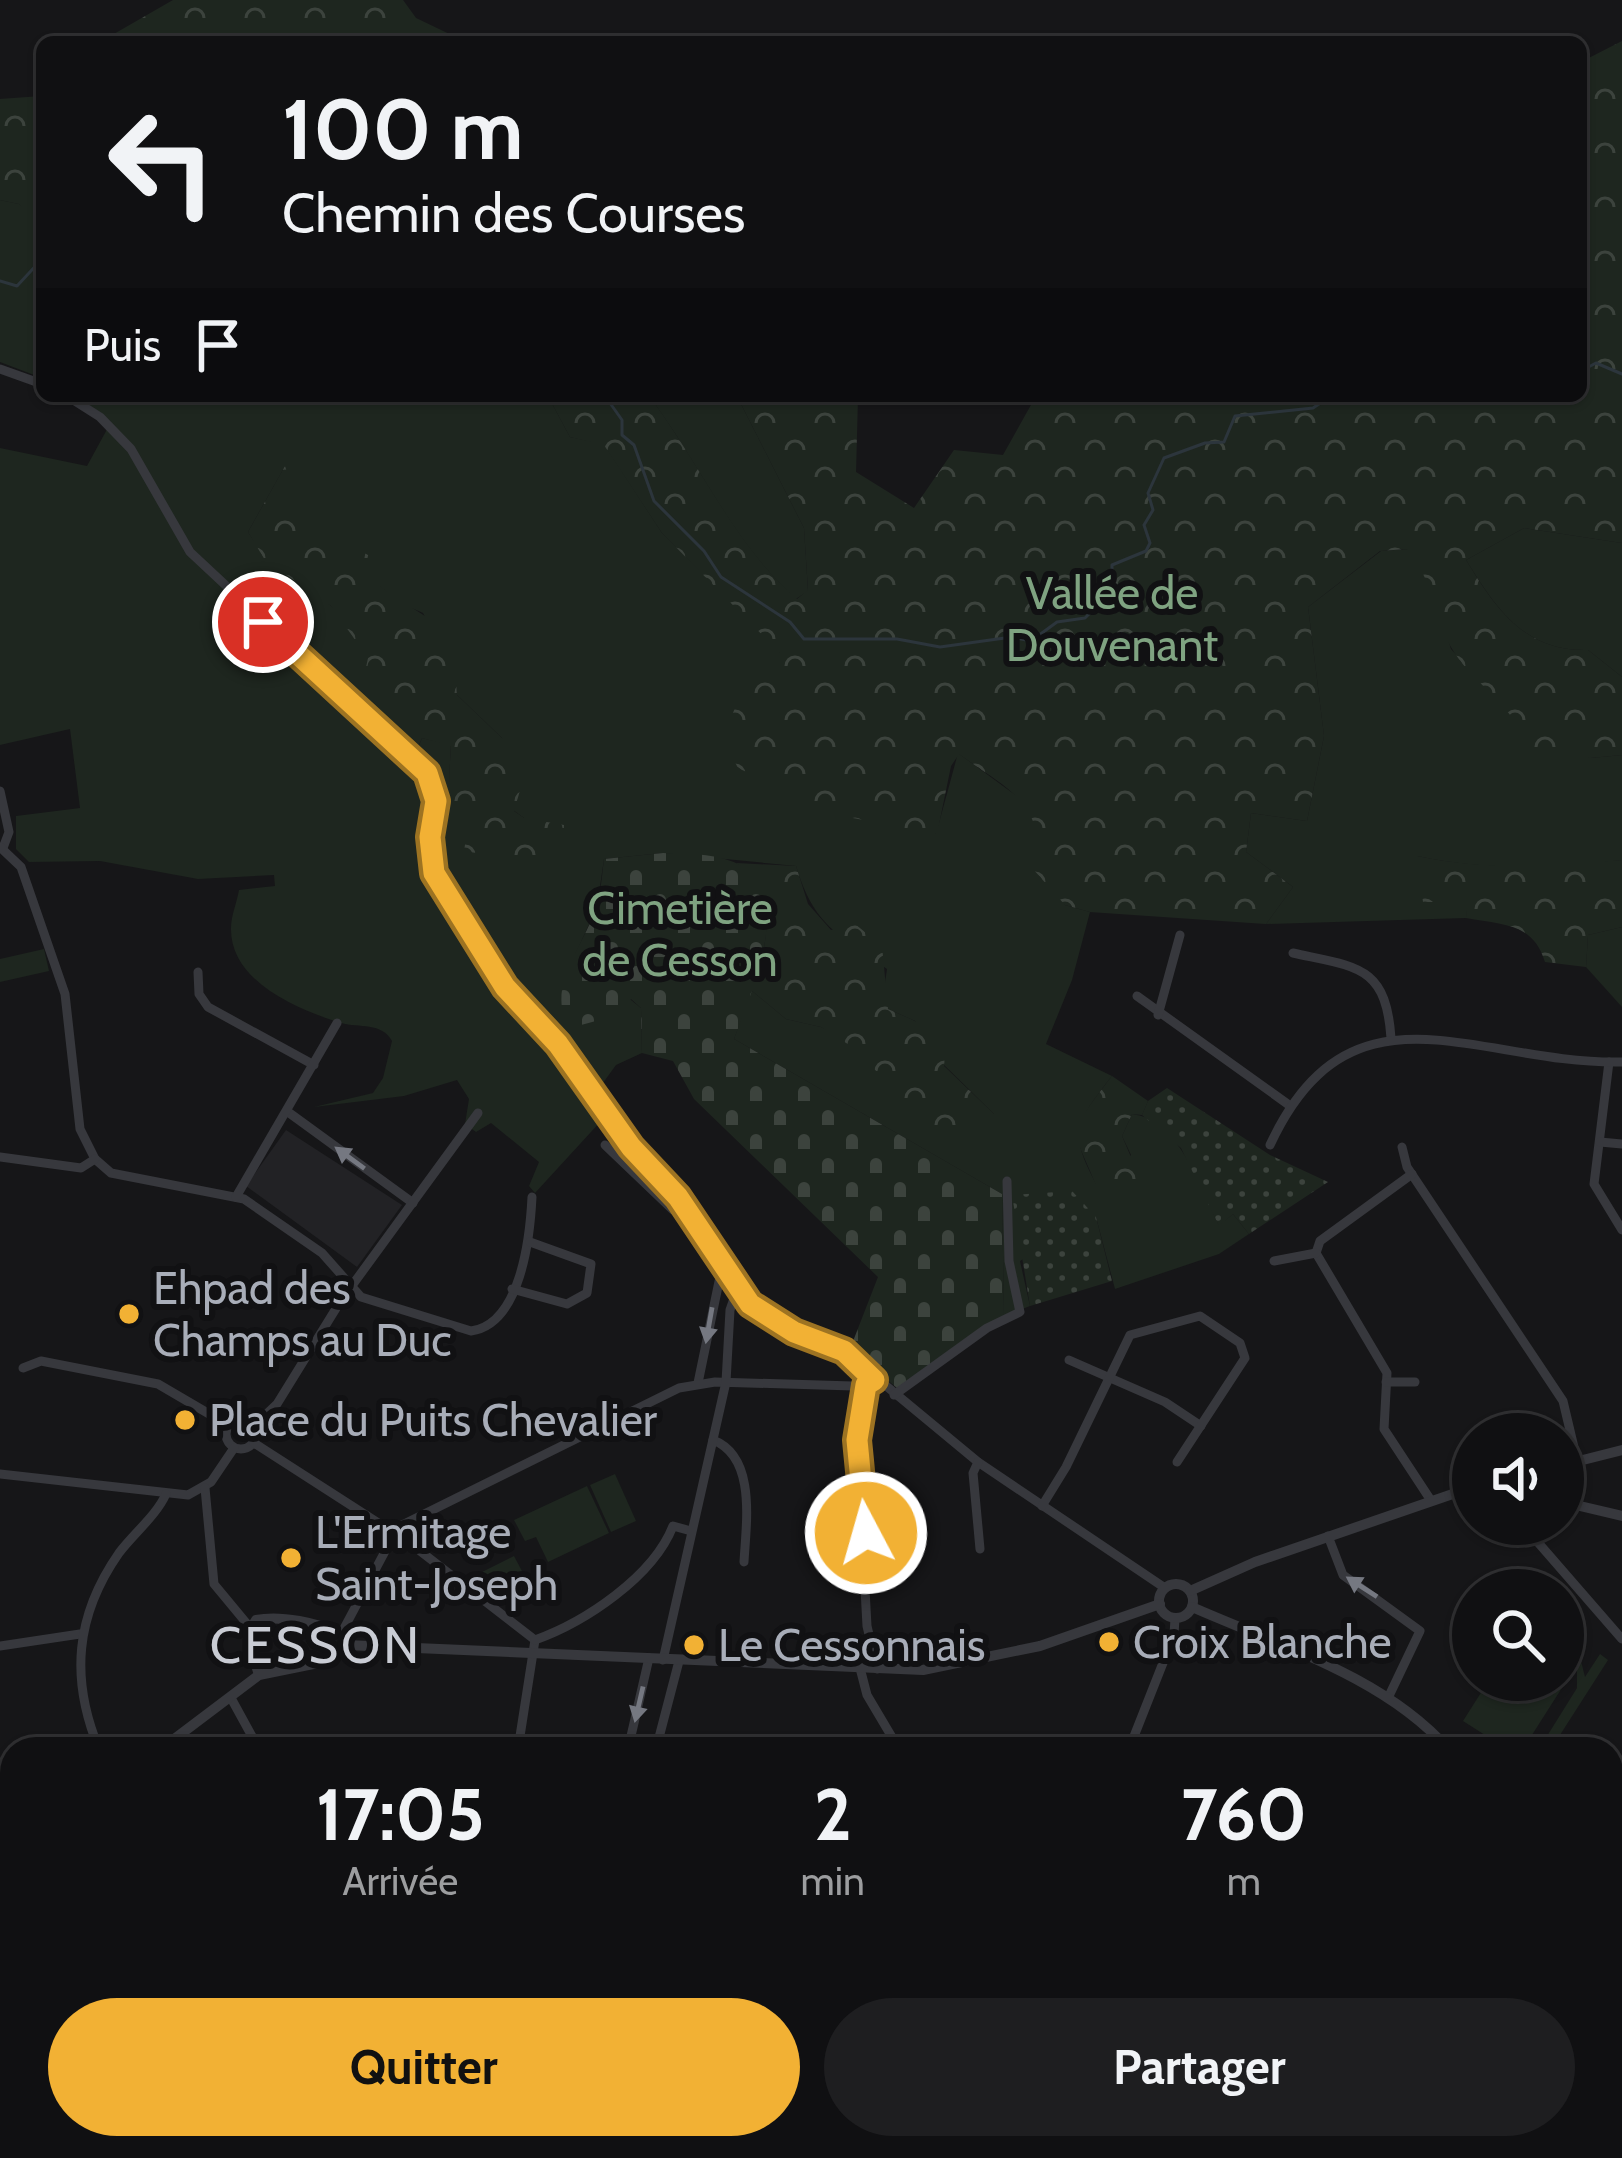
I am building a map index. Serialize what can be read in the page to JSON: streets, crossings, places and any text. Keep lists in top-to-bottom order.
{
  "districts": ["CESSON"],
  "parks": ["Vallée de Douvenant", "Cimetière de Cesson"],
  "places": [
    "Ehpad des Champs au Duc",
    "Place du Puits Chevalier",
    "L'Ermitage Saint-Joseph",
    "Croix Blanche",
    "Le Cessonnais"
  ],
  "page": {
    "turn": ["100 m", "Chemin des Courses"],
    "then": "Puis",
    "eta": [
      "17:05",
      "Arrivée",
      "2",
      "min",
      "760",
      "m"
    ],
    "buttons": ["Quitter", "Partager"]
  }
}
